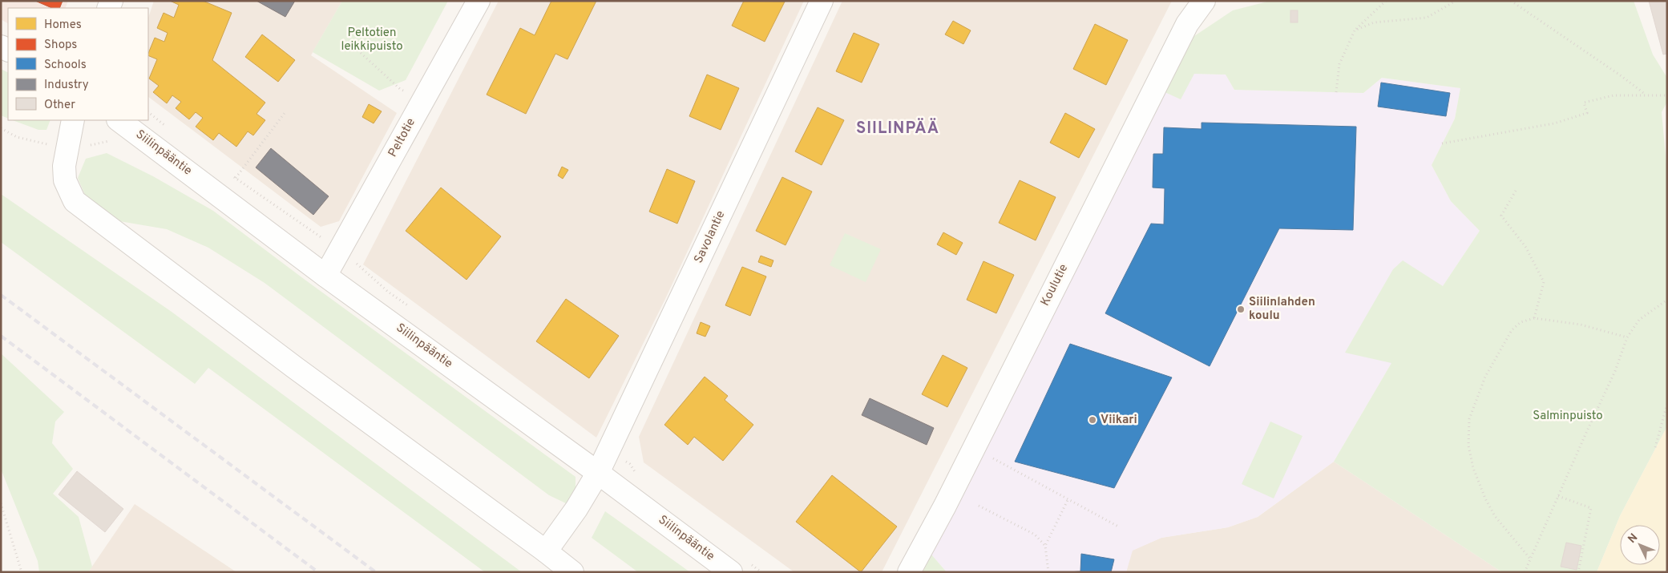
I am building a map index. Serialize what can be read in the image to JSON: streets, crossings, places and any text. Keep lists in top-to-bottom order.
{
  "streets": {
    "street": [
      "Peltotie",
      "Siilinpääntie",
      "Savolantie",
      "Koulutie"
    ]
  },
  "crossings": [
    ["Peltotie", "Siilinpääntie"],
    ["Siilinpääntie", "Savolantie"]
  ],
  "districts": ["SIILINPÄÄ"],
  "parks": ["Peltotien leikkipuisto", "Salminpuisto"],
  "places": ["Siilinlahden koulu", "Viikari"],
  "legend": [
    "Homes",
    "Shops",
    "Schools",
    "Industry",
    "Other"
  ],
  "north": "top left"
}
